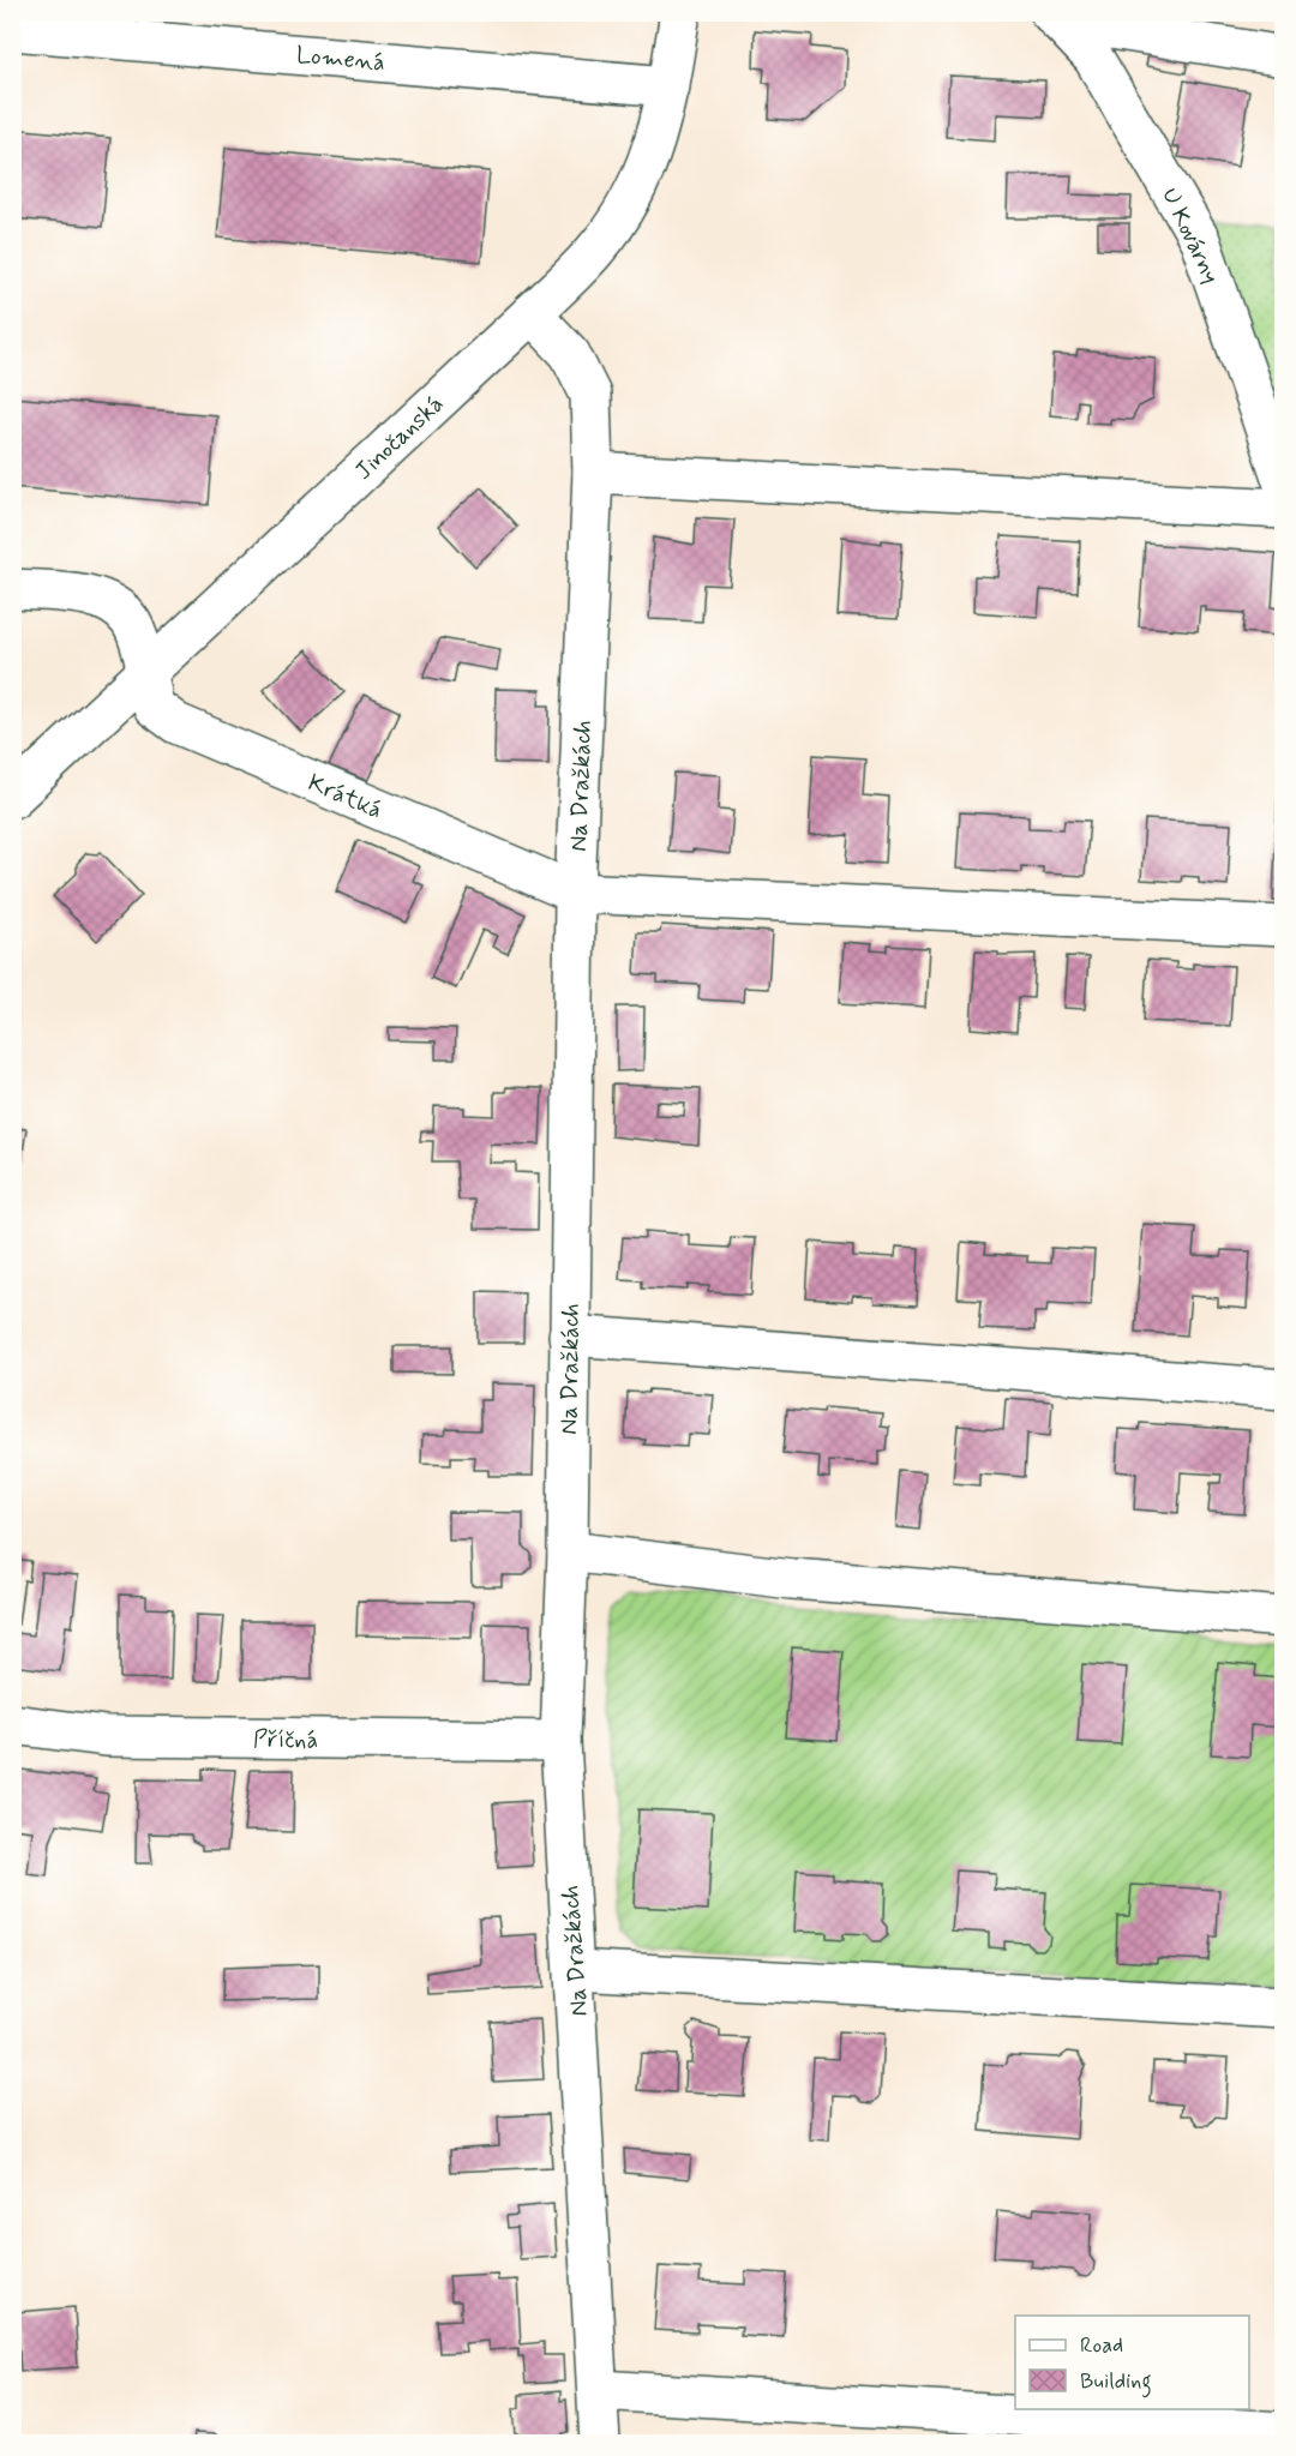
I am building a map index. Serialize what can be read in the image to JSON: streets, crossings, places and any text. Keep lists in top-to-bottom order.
{
  "streets": {
    "street": [
      "Lomená",
      "U Kovárny",
      "Jinočanská",
      "Na Dražkách",
      "Krátká",
      "Příčná"
    ]
  },
  "crossings": [
    ["Lomená", "Jinočanská"],
    ["Jinočanská", "Na Dražkách"],
    ["Jinočanská", "Krátká"],
    ["Na Dražkách", "Krátká"],
    ["Na Dražkách", "Příčná"]
  ],
  "legend": ["Road", "Building"]
}
